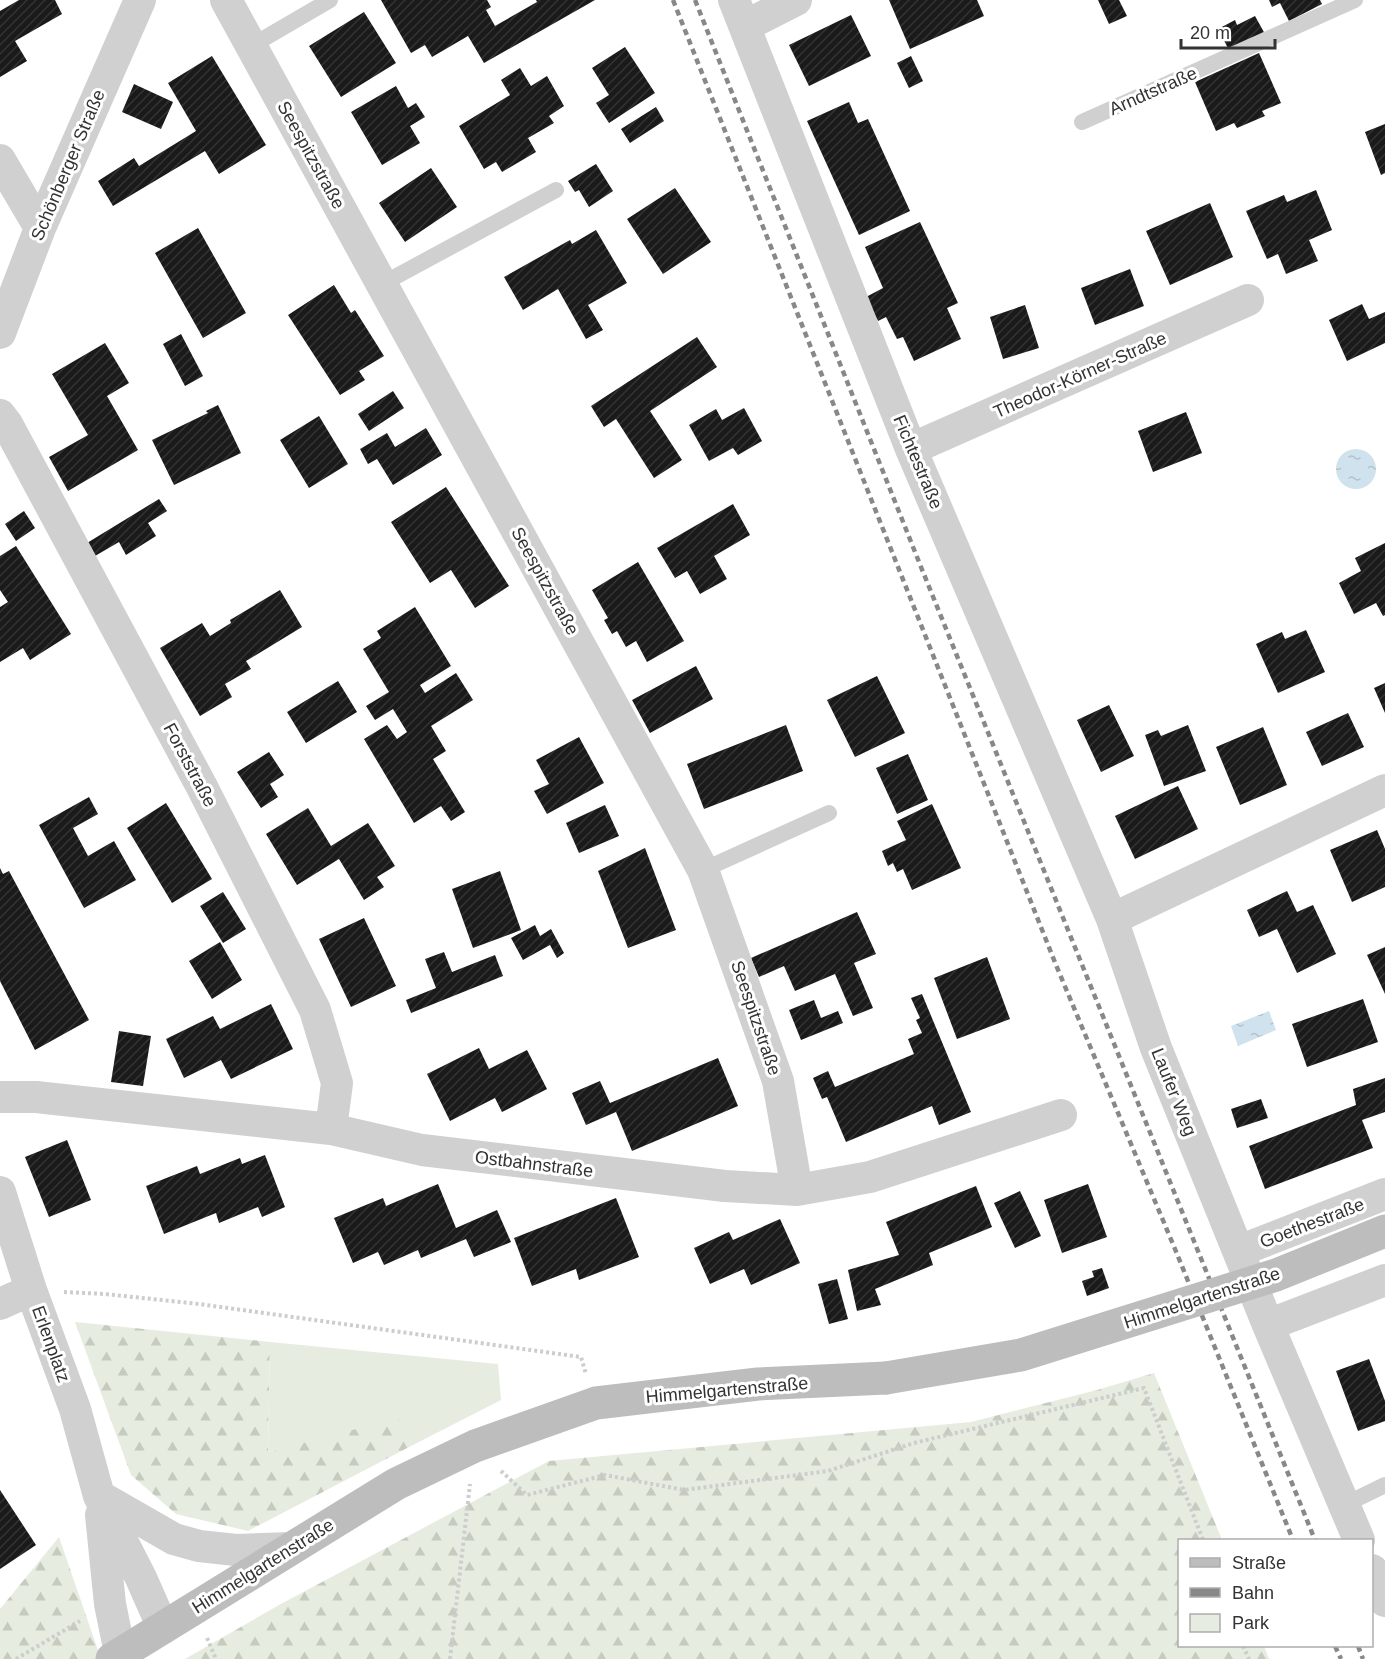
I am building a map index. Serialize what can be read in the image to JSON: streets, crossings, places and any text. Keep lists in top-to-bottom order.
{
  "streets": {
    "street": [
      "Seespitzstraße",
      "Schönberger Straße",
      "Theodor-Körner-Straße",
      "Fichtestraße",
      "Forststraße",
      "Laufer Weg",
      "Ostbahnstraße",
      "Goethestraße",
      "Himmelgartenstraße",
      "Erlenplatz"
    ],
    "lane": ["Arndtstraße"]
  },
  "crossings": [
    ["Seespitzstraße", "Ostbahnstraße"],
    ["Theodor-Körner-Straße", "Fichtestraße"],
    ["Fichtestraße", "Laufer Weg"],
    ["Forststraße", "Ostbahnstraße"],
    ["Laufer Weg", "Goethestraße"],
    ["Himmelgartenstraße", "Erlenplatz"]
  ],
  "legend": ["Straße", "Bahn", "Park"],
  "scale_bar": "20 m"
}
